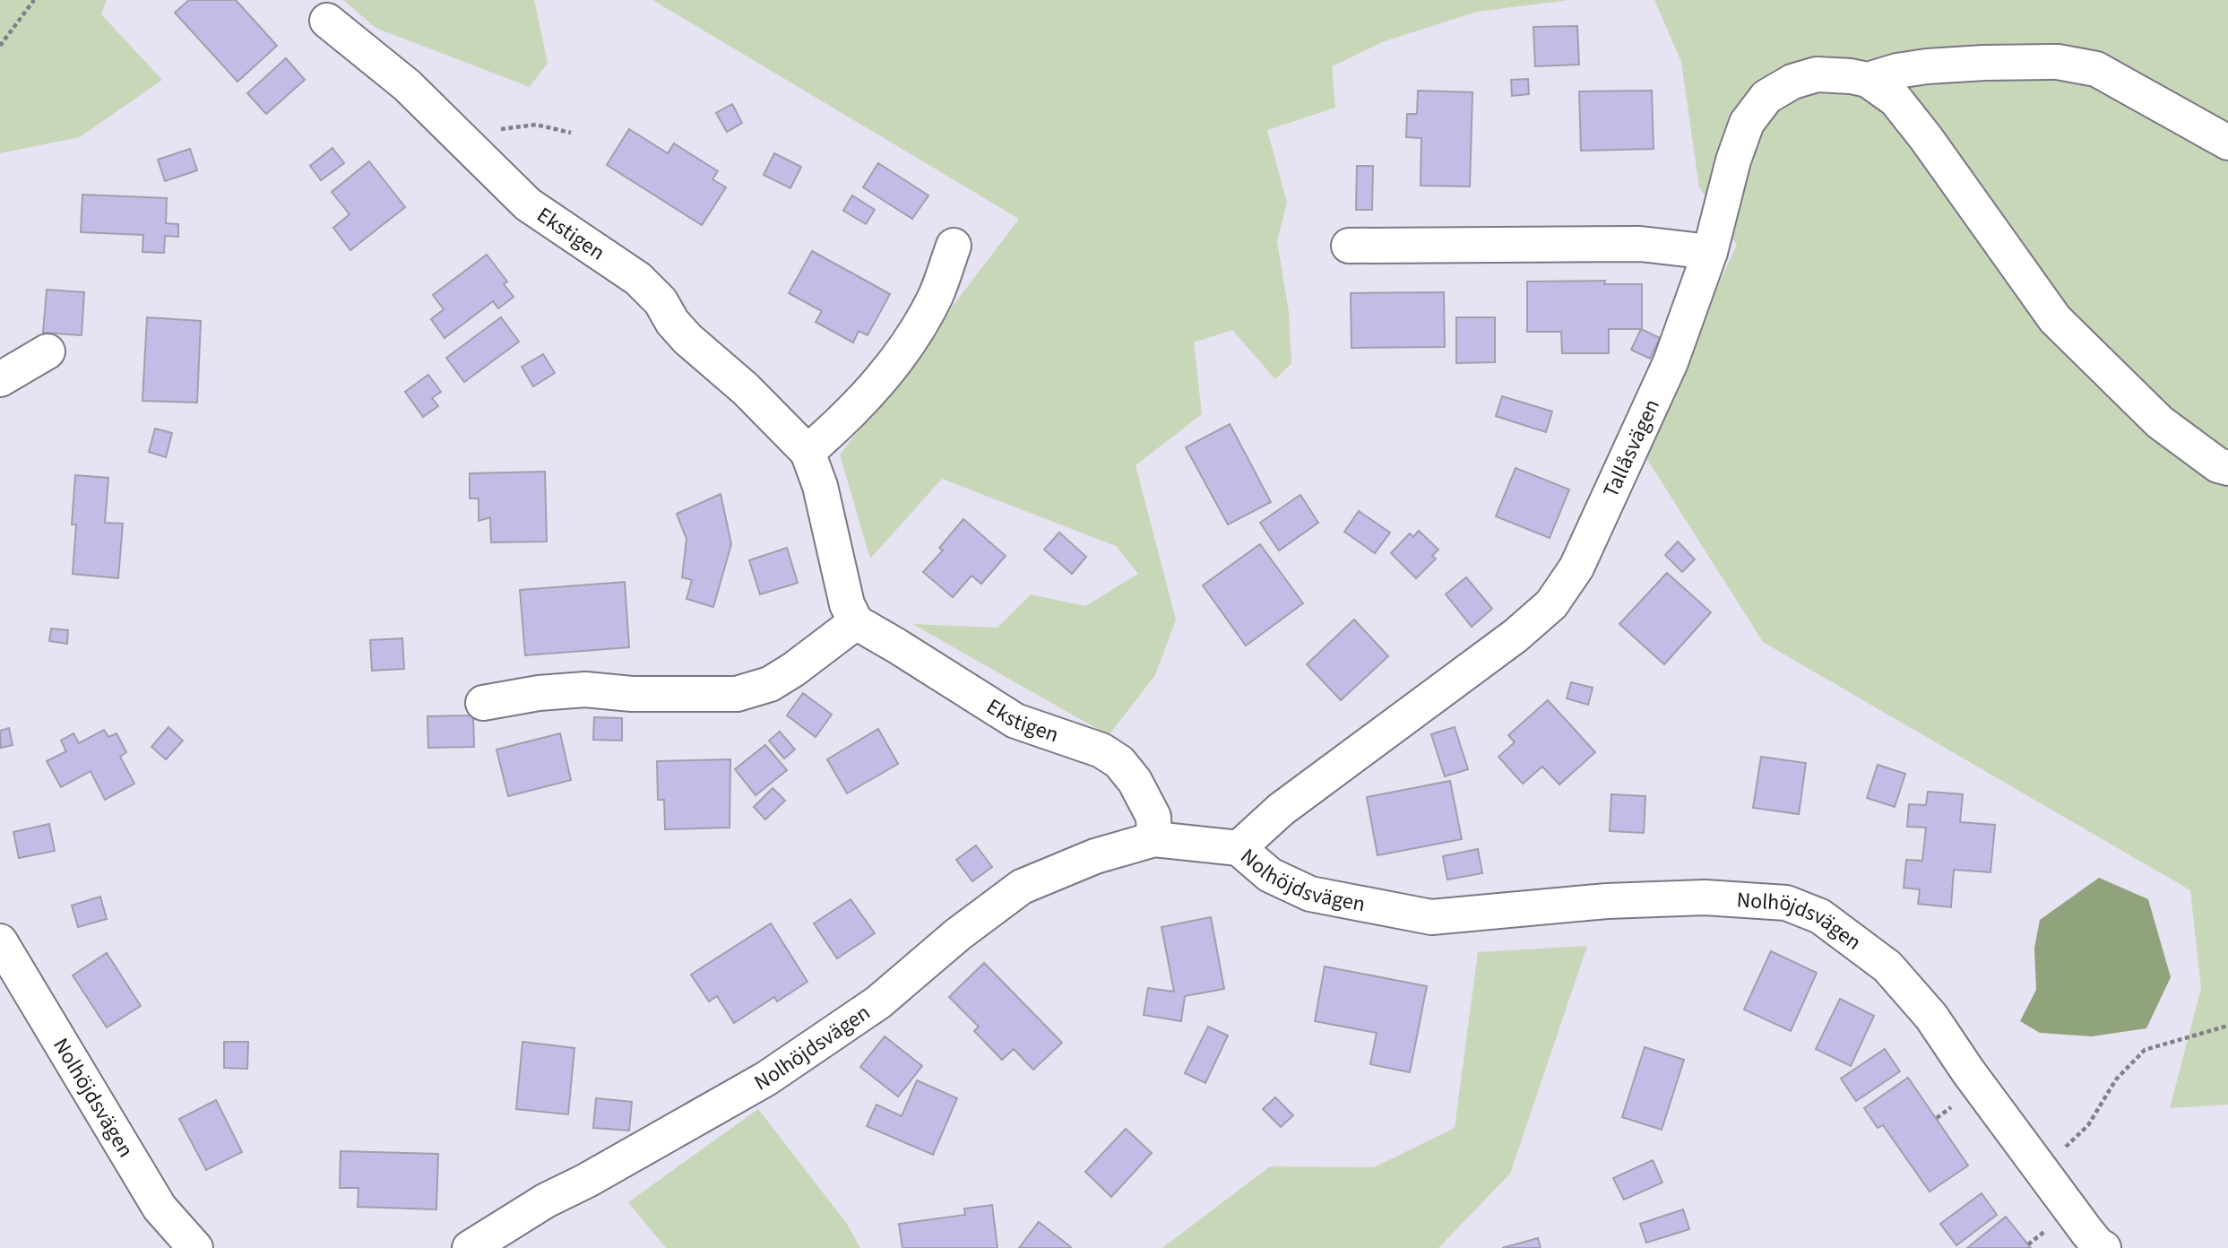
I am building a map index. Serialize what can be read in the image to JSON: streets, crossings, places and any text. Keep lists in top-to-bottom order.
{
  "streets": {
    "street": ["Ekstigen", "Tallåsvägen", "Nolhöjdsvägen"]
  },
  "crossings": [
    ["Ekstigen", "Nolhöjdsvägen"],
    ["Tallåsvägen", "Nolhöjdsvägen"]
  ]
}
